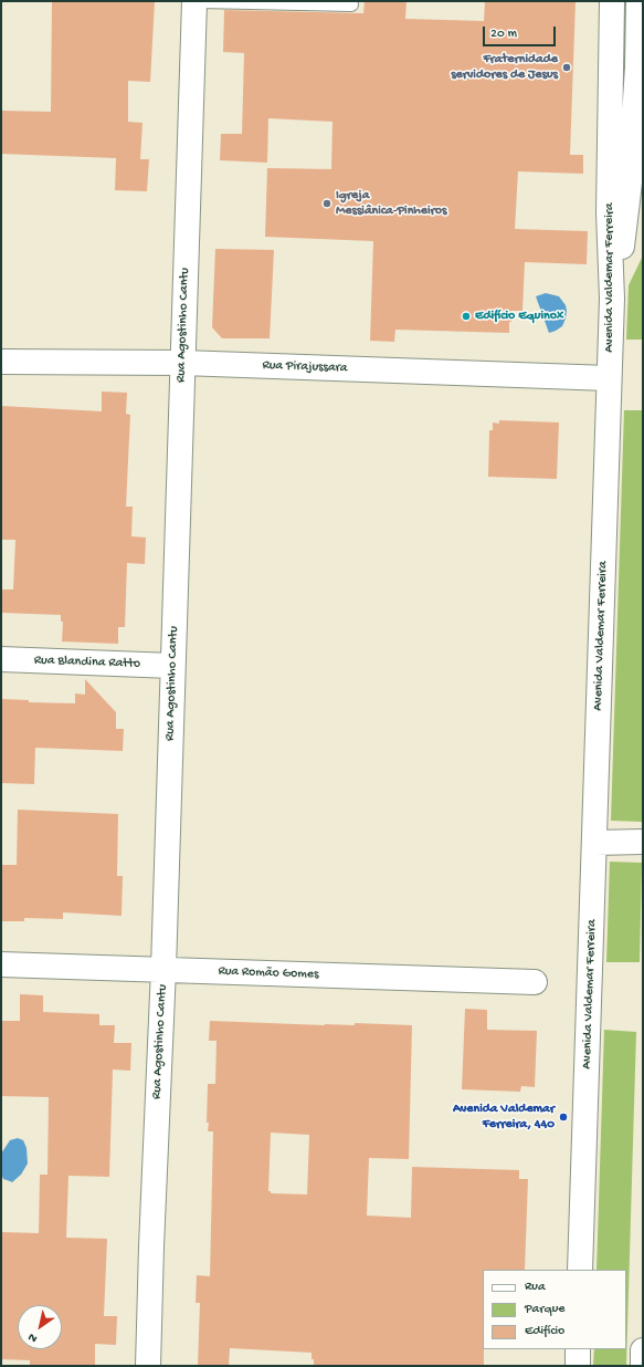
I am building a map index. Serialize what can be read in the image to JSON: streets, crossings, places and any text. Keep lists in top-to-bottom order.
{
  "streets": {
    "street": [
      "Avenida Valdemar Ferreira",
      "Rua Agostinho Cantu",
      "Rua Pirajussara",
      "Rua Blandina Ratto",
      "Rua Romão Gomes"
    ]
  },
  "crossings": [
    ["Avenida Valdemar Ferreira", "Rua Pirajussara"],
    ["Rua Agostinho Cantu", "Rua Pirajussara"],
    ["Rua Agostinho Cantu", "Rua Blandina Ratto"],
    ["Rua Agostinho Cantu", "Rua Romão Gomes"]
  ],
  "places": [
    "Fraternidade servidores de Jesus",
    "Igreja Messiânica-Pinheiros",
    "Edifício Equinox",
    "Avenida Valdemar Ferreira, 440"
  ],
  "legend": ["Rua", "Parque", "Edifício"],
  "scale_bar": "20 m",
  "north": "bottom left"
}
